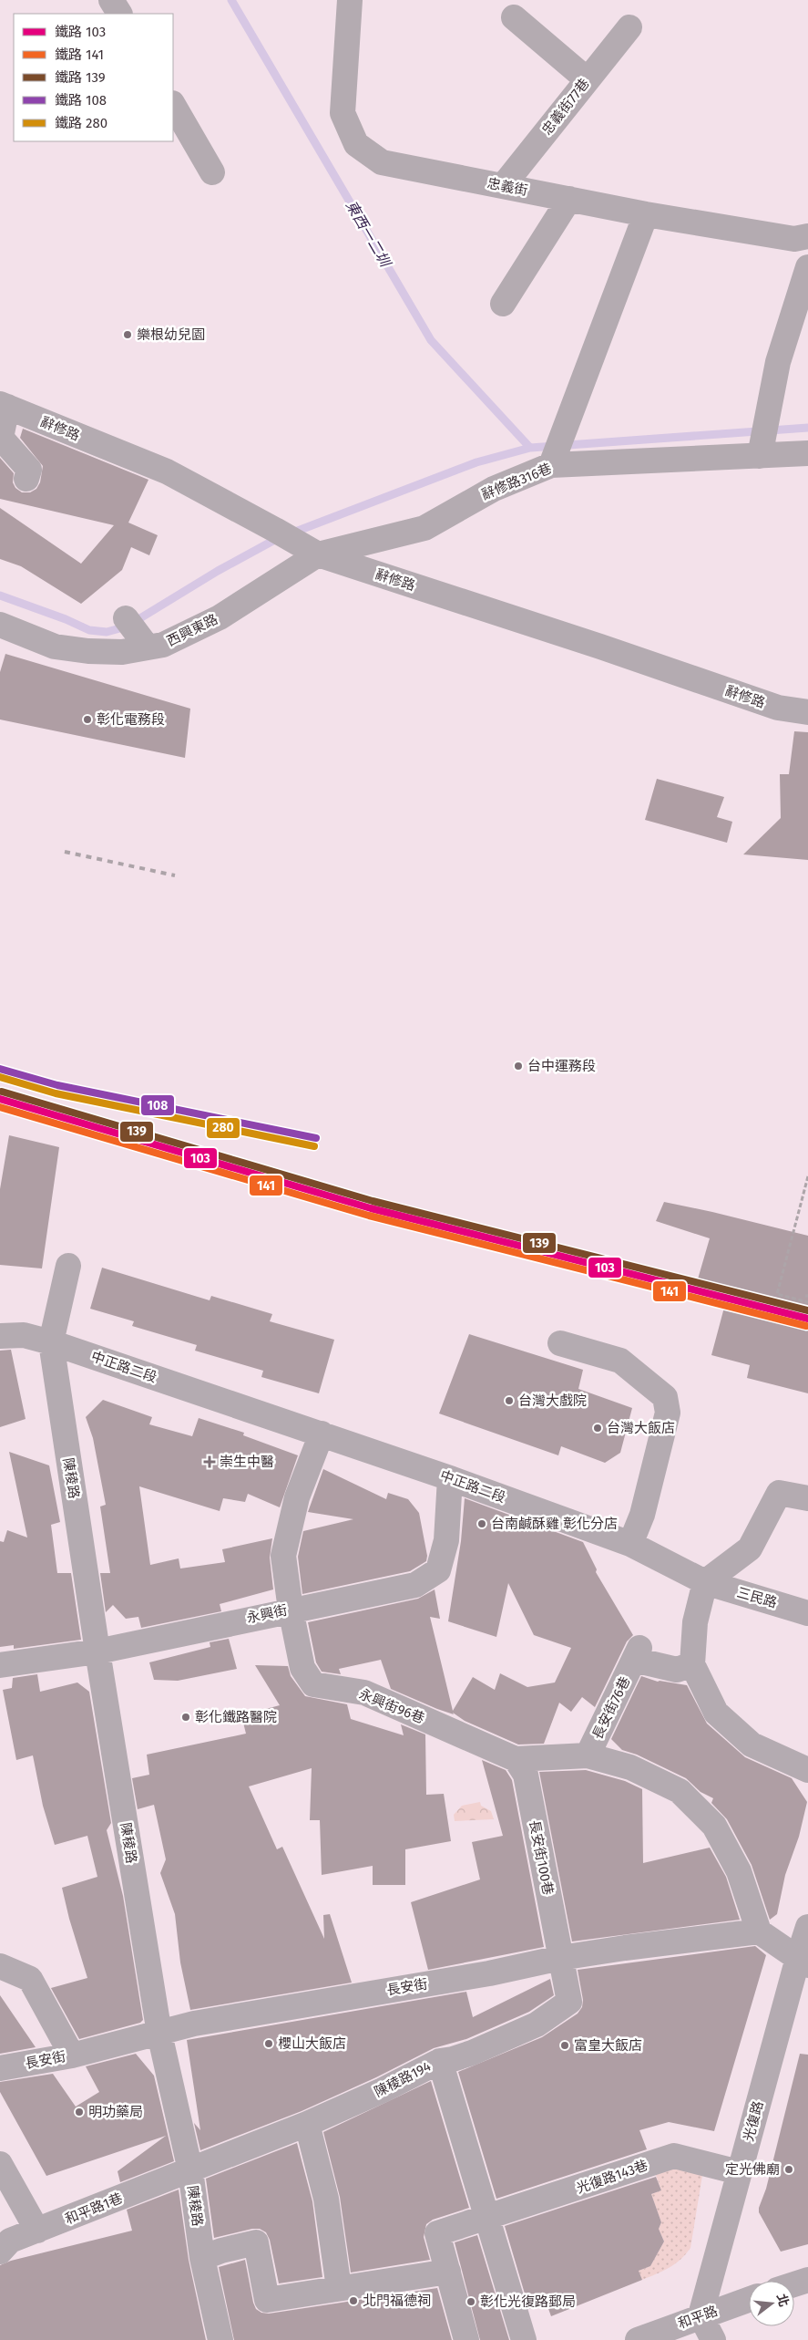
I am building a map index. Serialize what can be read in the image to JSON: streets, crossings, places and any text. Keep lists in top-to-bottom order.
{
  "streets": {
    "street": [
      "忠義街77巷",
      "忠義街",
      "辭修路",
      "辭修路316巷",
      "西興東路",
      "中正路二段",
      "陳稜路",
      "三民路",
      "永興街",
      "永興街96巷",
      "長安街76巷",
      "長安街100巷",
      "長安街",
      "陳稜路194",
      "光復路",
      "光復路143巷",
      "和平路1巷",
      "和平路"
    ]
  },
  "crossings": [
    ["忠義街77巷", "忠義街"],
    ["辭修路", "辭修路316巷"],
    ["辭修路", "西興東路"],
    ["辭修路316巷", "西興東路"],
    ["中正路二段", "陳稜路"],
    ["中正路二段", "三民路"],
    ["中正路二段", "永興街"],
    ["中正路二段", "永興街96巷"],
    ["陳稜路", "永興街"],
    ["陳稜路", "長安街"],
    ["陳稜路", "陳稜路194"],
    ["陳稜路", "和平路1巷"],
    ["永興街", "永興街96巷"],
    ["永興街96巷", "長安街76巷"],
    ["永興街96巷", "長安街100巷"],
    ["長安街76巷", "長安街100巷"],
    ["長安街76巷", "長安街"],
    ["長安街100巷", "長安街"],
    ["長安街100巷", "陳稜路194"],
    ["長安街", "陳稜路194"],
    ["陳稜路194", "和平路1巷"],
    ["光復路", "光復路143巷"],
    ["光復路", "和平路"]
  ],
  "water": ["東西一二圳"],
  "places": {
    "other": [
      "樂根幼兒園",
      "彰化電務段",
      "台中運務段",
      "台灣大戲院",
      "台灣大飯店",
      "台南鹹酥雞 彰化分店",
      "彰化鐵路醫院",
      "櫻山大飯店",
      "富皇大飯店",
      "明功藥局",
      "定光佛廟",
      "北門福德祠",
      "彰化光復路郵局"
    ],
    "health": ["崇生中醫"]
  },
  "lines": [
    "rail line 108",
    "rail line 280",
    "rail line 139",
    "rail line 103",
    "rail line 141"
  ],
  "legend": [
    "鐵路 103",
    "鐵路 141",
    "鐵路 139",
    "鐵路 108",
    "鐵路 280"
  ],
  "north": "right"
}
